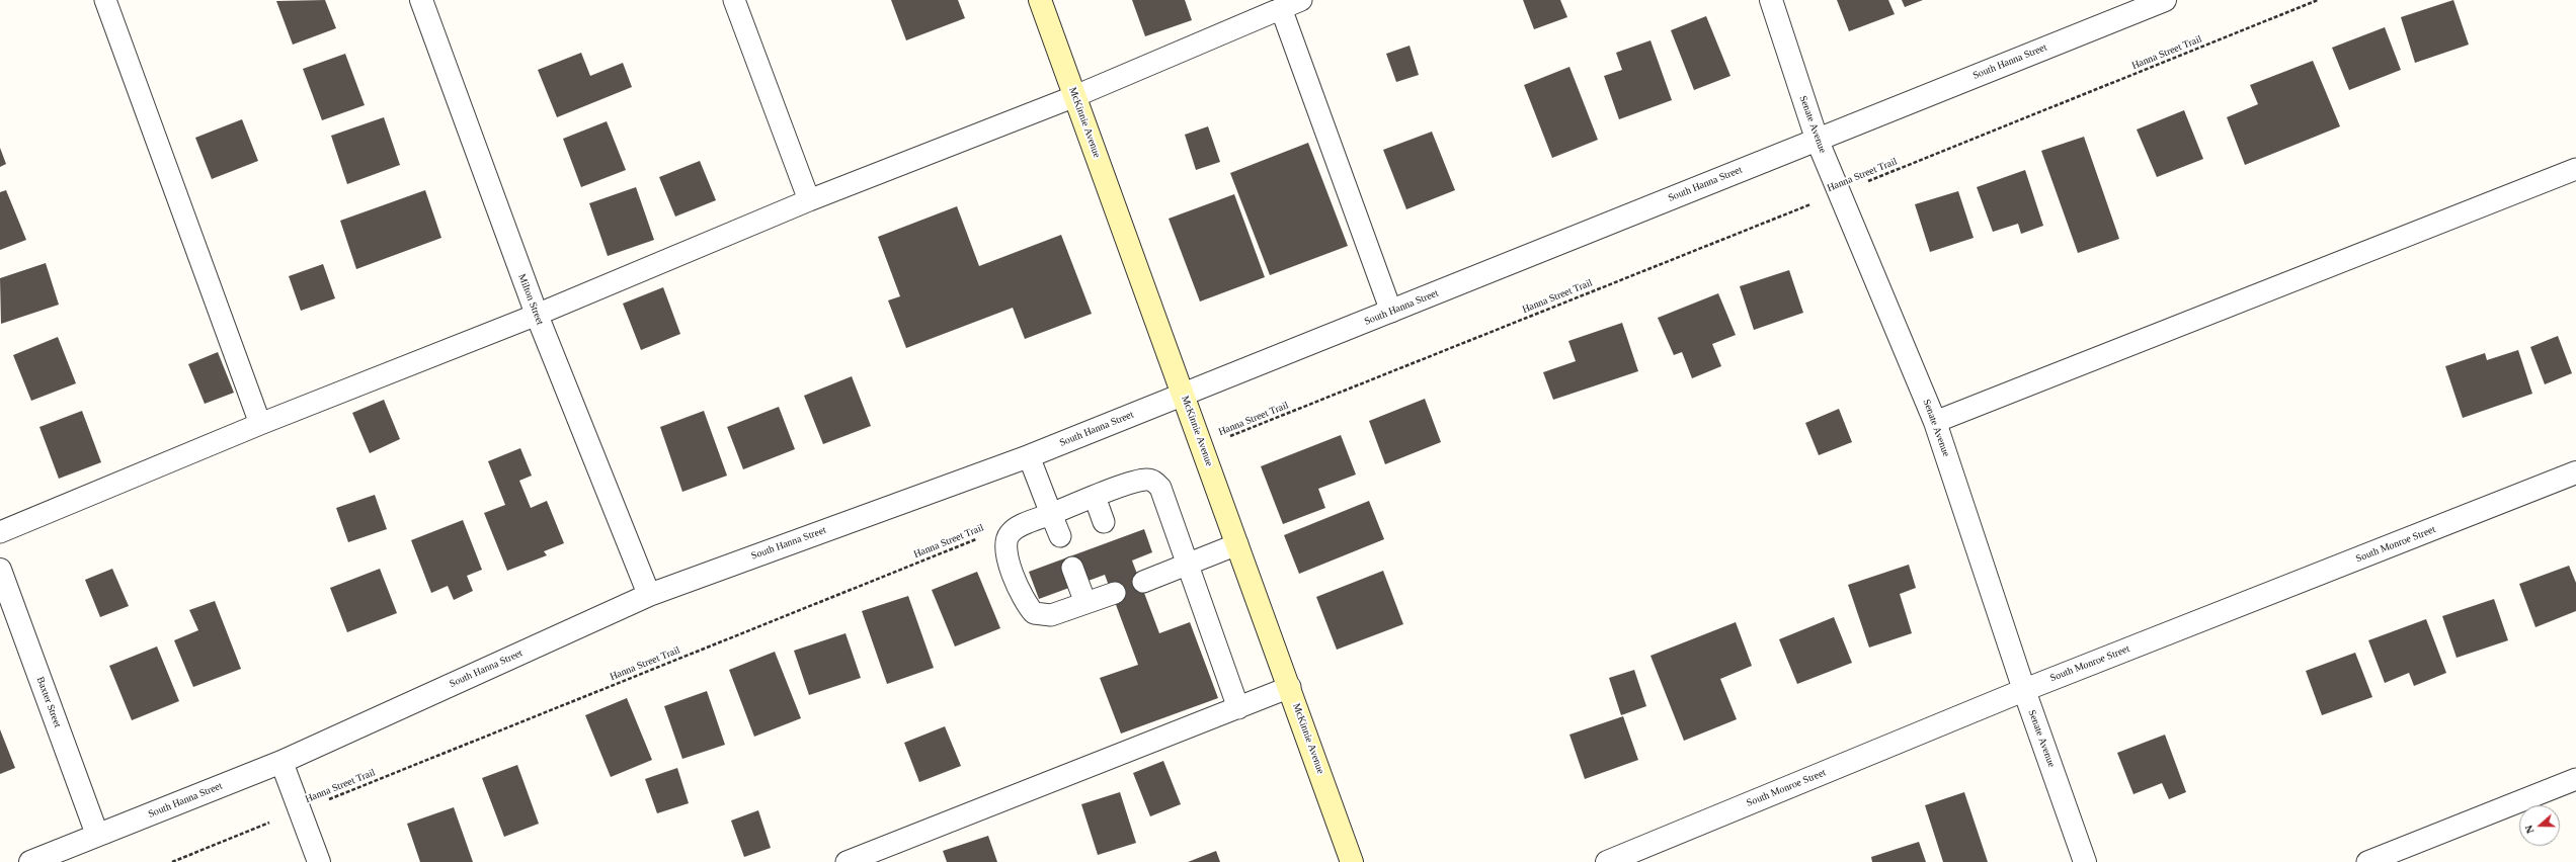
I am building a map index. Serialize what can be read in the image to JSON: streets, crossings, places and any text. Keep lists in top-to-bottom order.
{
  "streets": {
    "street": [
      "South Hanna Street",
      "McKinnie Avenue",
      "Senate Avenue",
      "Milton Street",
      "South Monroe Street",
      "Baxter Street"
    ],
    "path": ["Hanna Street Trail"]
  },
  "crossings": [
    ["Hanna Street Trail", "McKinnie Avenue"],
    ["Hanna Street Trail", "Senate Avenue"],
    ["South Hanna Street", "McKinnie Avenue"],
    ["South Hanna Street", "Senate Avenue"],
    ["South Hanna Street", "Milton Street"],
    ["South Hanna Street", "Baxter Street"],
    ["Senate Avenue", "South Monroe Street"]
  ],
  "north": "left"
}
